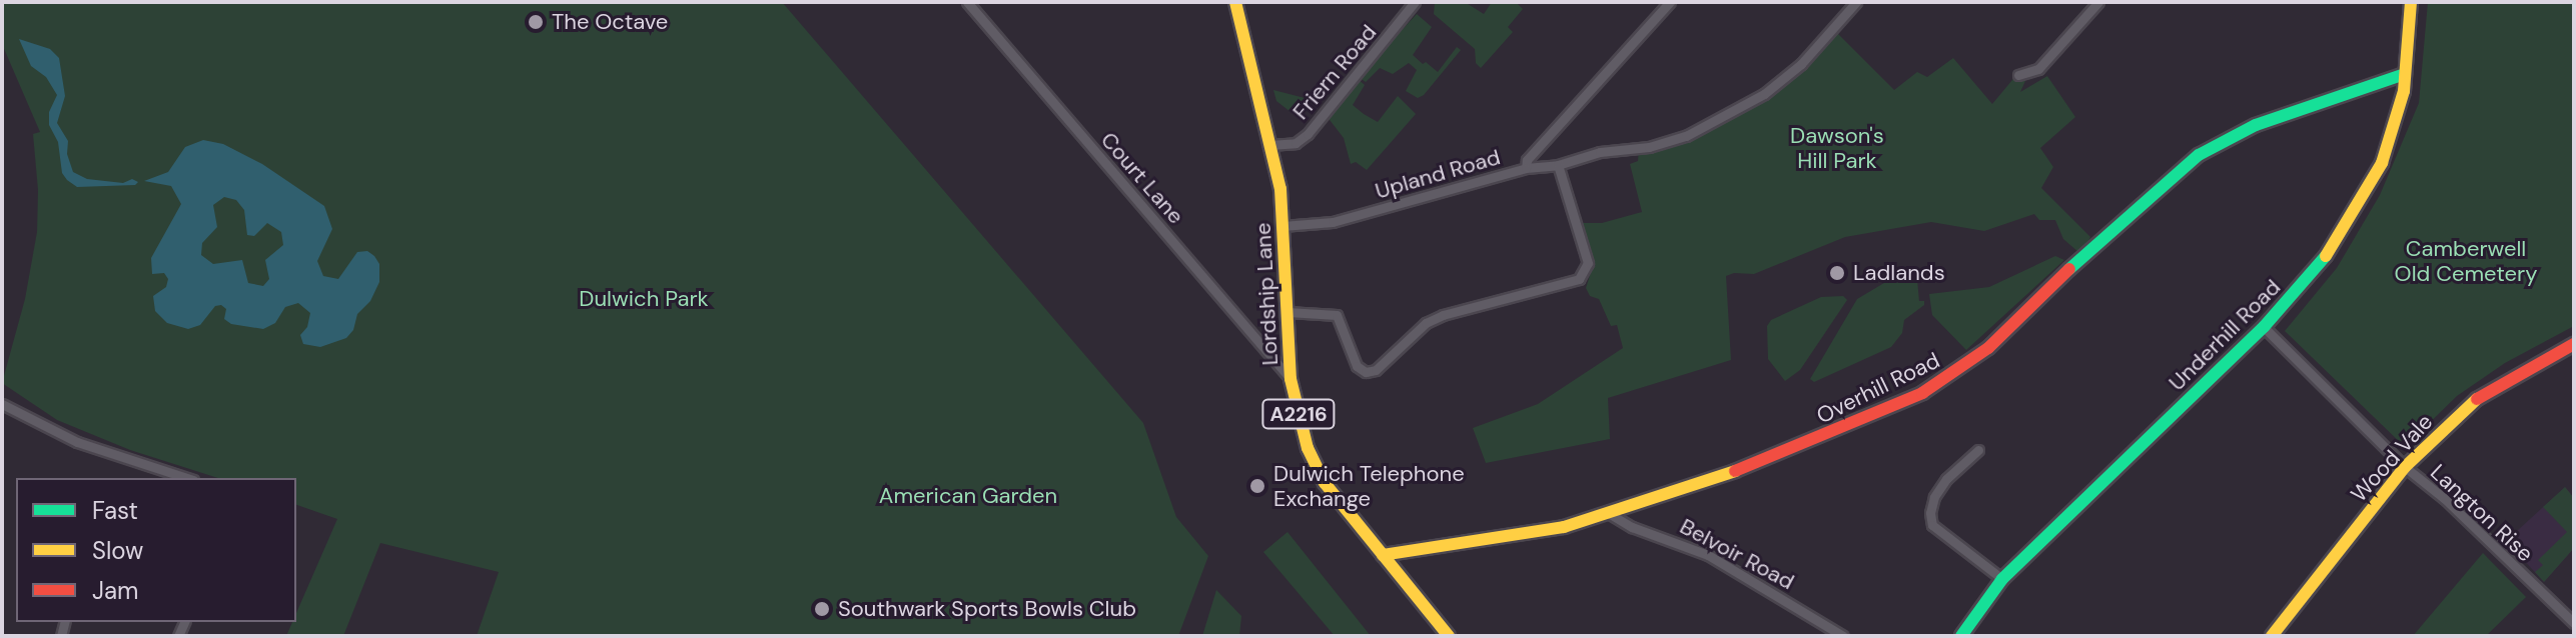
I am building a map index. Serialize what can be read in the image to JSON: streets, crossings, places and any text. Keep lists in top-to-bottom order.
{
  "streets": {
    "street": [
      "Friern Road",
      "Upland Road",
      "Court Lane",
      "Lordship Lane",
      "Underhill Road",
      "Overhill Road",
      "A2216",
      "Wood Vale",
      "Langton Rise",
      "Belvoir Road"
    ]
  },
  "crossings": [
    ["Friern Road", "Lordship Lane"],
    ["Upland Road", "Lordship Lane"],
    ["Court Lane", "Lordship Lane"],
    ["Lordship Lane", "Overhill Road"],
    ["Underhill Road", "Overhill Road"],
    ["Underhill Road", "Langton Rise"],
    ["Overhill Road", "Belvoir Road"],
    ["Wood Vale", "Langton Rise"]
  ],
  "parks": [
    "Dawson's Hill Park",
    "Camberwell Old Cemetery",
    "Dulwich Park",
    "American Garden"
  ],
  "places": [
    "The Octave",
    "Ladlands",
    "Dulwich Telephone Exchange",
    "Southwark Sports Bowls Club"
  ],
  "legend": ["Fast", "Slow", "Jam"]
}
